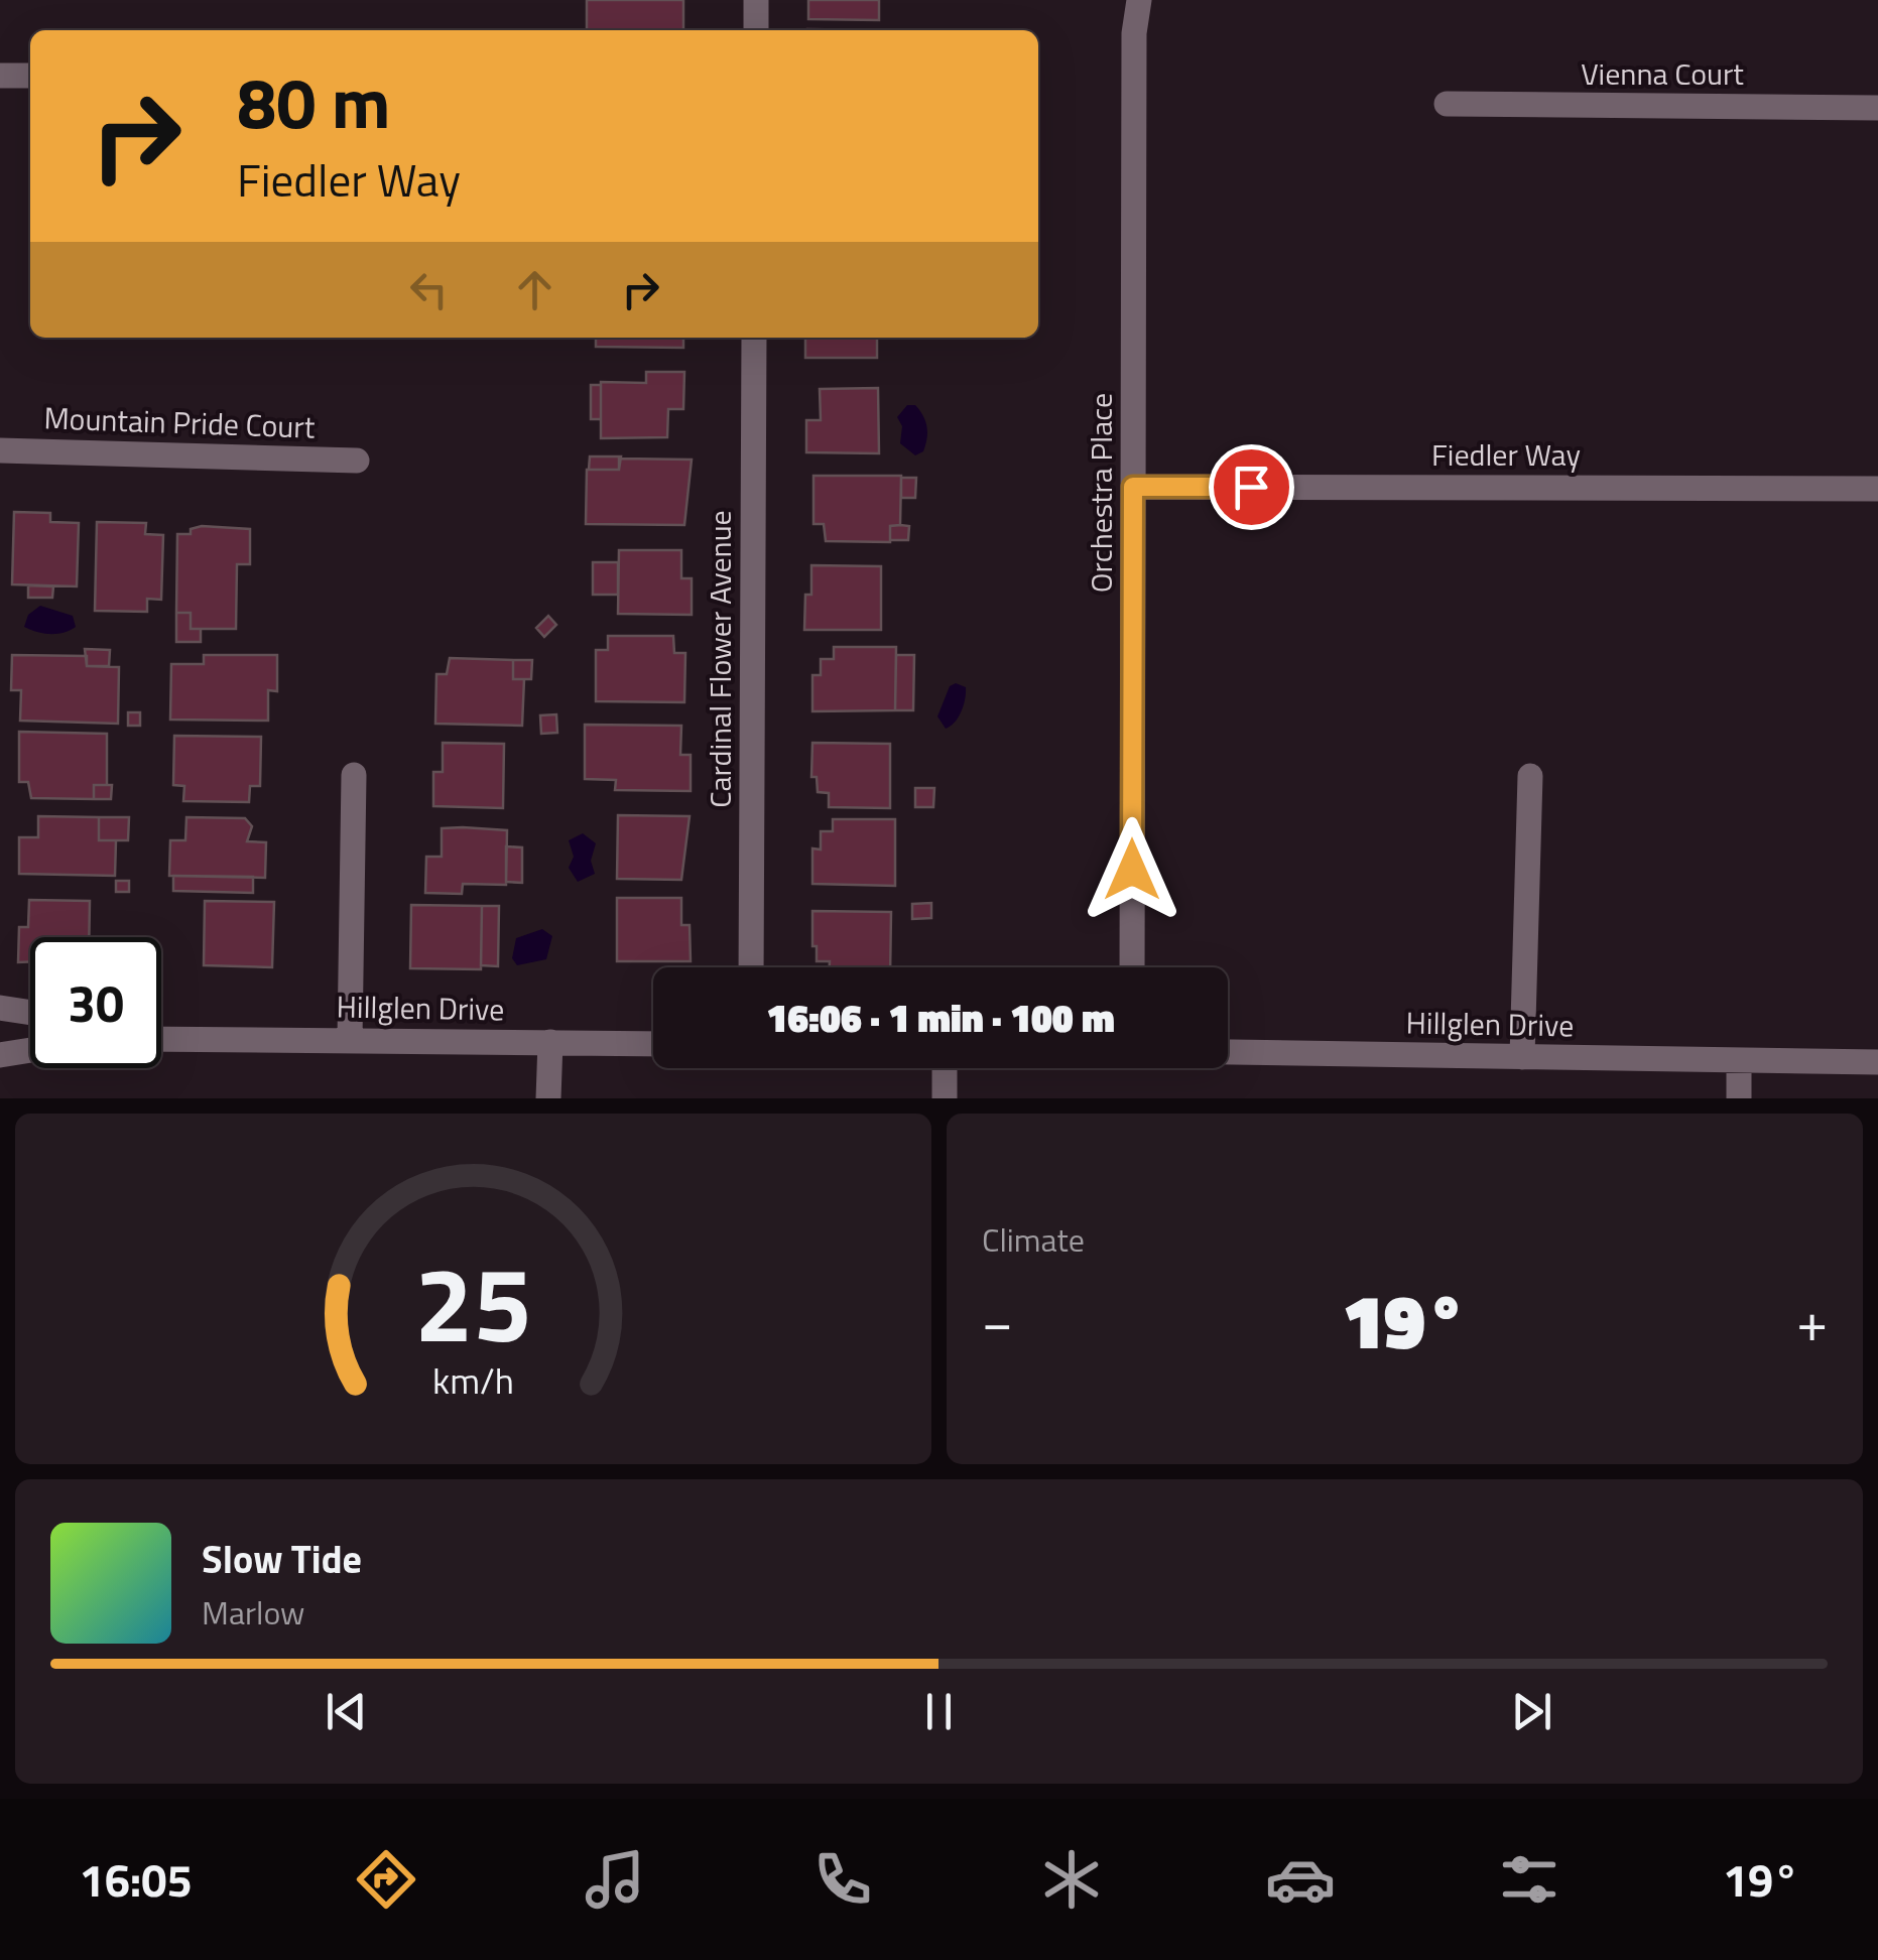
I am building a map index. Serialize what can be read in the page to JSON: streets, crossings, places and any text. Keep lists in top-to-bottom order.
{
  "streets": {
    "street": [
      "Vienna Court",
      "Mountain Pride Court",
      "Fiedler Way",
      "Orchestra Place",
      "Cardinal Flower Avenue",
      "Hillglen Drive"
    ]
  },
  "crossings": [
    ["Fiedler Way", "Orchestra Place"]
  ],
  "page": {
    "turn": ["80 m", "Fiedler Way"],
    "limit": "30",
    "trip": "16:06 · 1 min · 100 m",
    "tile": "Climate",
    "heat": ["−", "19°", "+"],
    "song": ["Slow Tide", "Marlow"],
    "tabs": ["16:05", "19°"],
    "gauge": ["25", "km/h"]
  }
}
